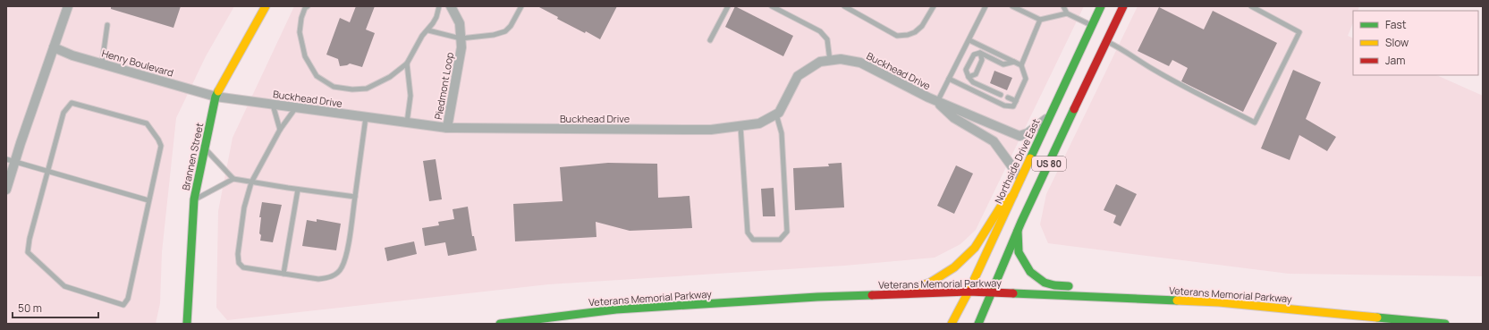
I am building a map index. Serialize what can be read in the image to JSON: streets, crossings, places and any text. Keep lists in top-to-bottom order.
{
  "streets": {
    "main road": [
      "Brannen Street",
      "Northside Drive East",
      "US 80",
      "Veterans Memorial Parkway"
    ],
    "street": ["Henry Boulevard", "Buckhead Drive", "Piedmont Loop"]
  },
  "crossings": [
    ["Henry Boulevard", "Buckhead Drive"],
    ["Henry Boulevard", "Brannen Street"],
    ["Buckhead Drive", "Piedmont Loop"],
    ["Buckhead Drive", "Brannen Street"],
    ["Buckhead Drive", "Northside Drive East"],
    ["Northside Drive East", "Veterans Memorial Parkway"],
    ["US 80", "Veterans Memorial Parkway"]
  ],
  "legend": ["Fast", "Slow", "Jam"],
  "scale_bar": "50 m"
}
